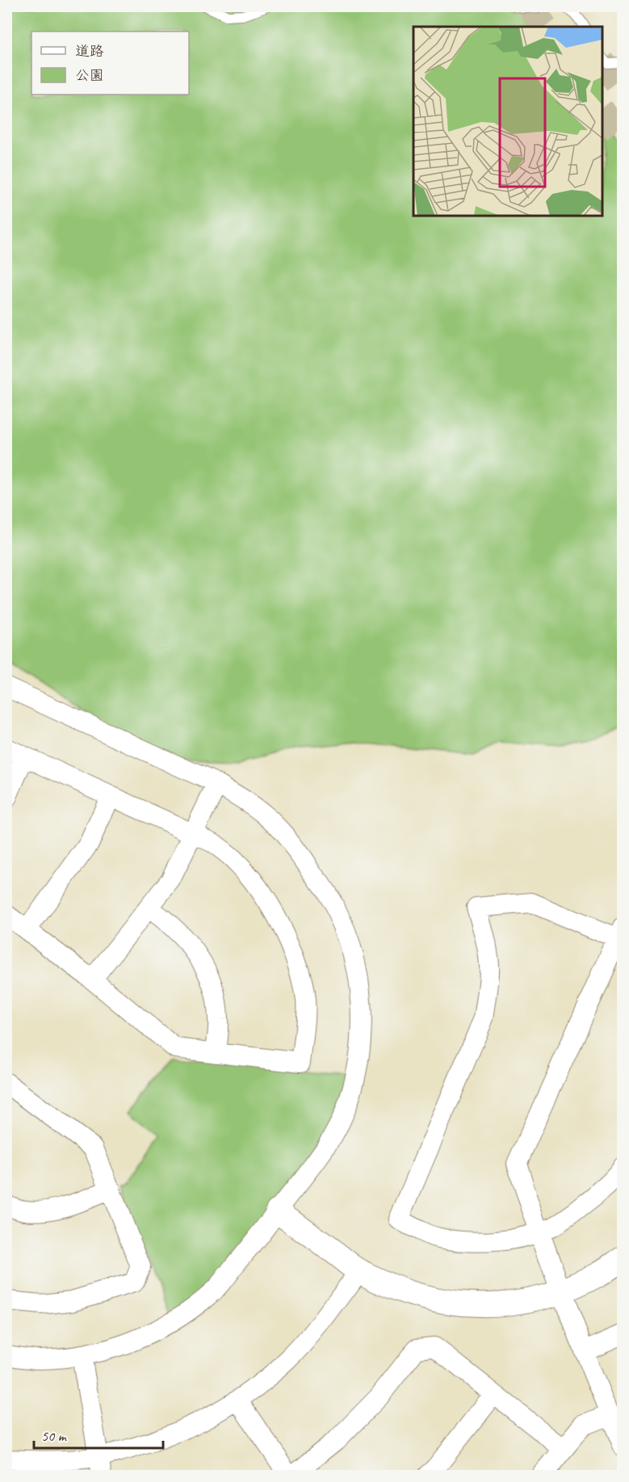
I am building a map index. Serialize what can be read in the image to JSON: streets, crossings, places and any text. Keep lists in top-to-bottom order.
{
  "legend": ["道路", "公園"],
  "scale_bar": "50 m"
}
